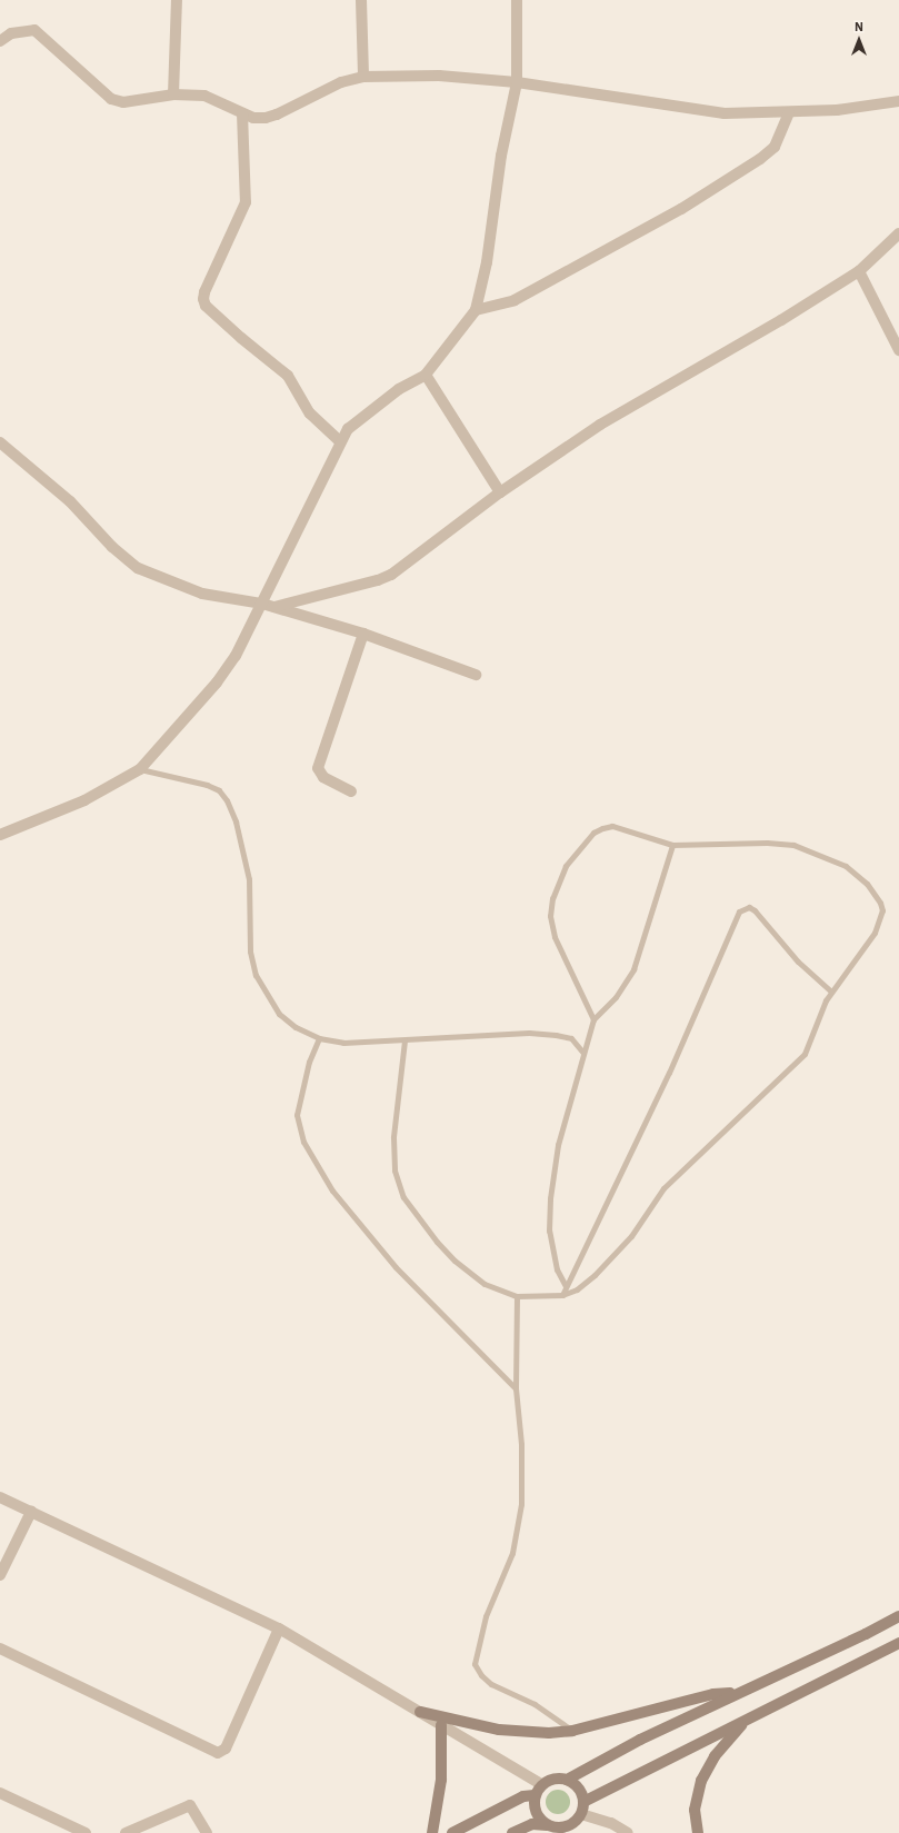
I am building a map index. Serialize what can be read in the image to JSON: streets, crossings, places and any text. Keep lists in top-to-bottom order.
{
  "north": "top"
}
